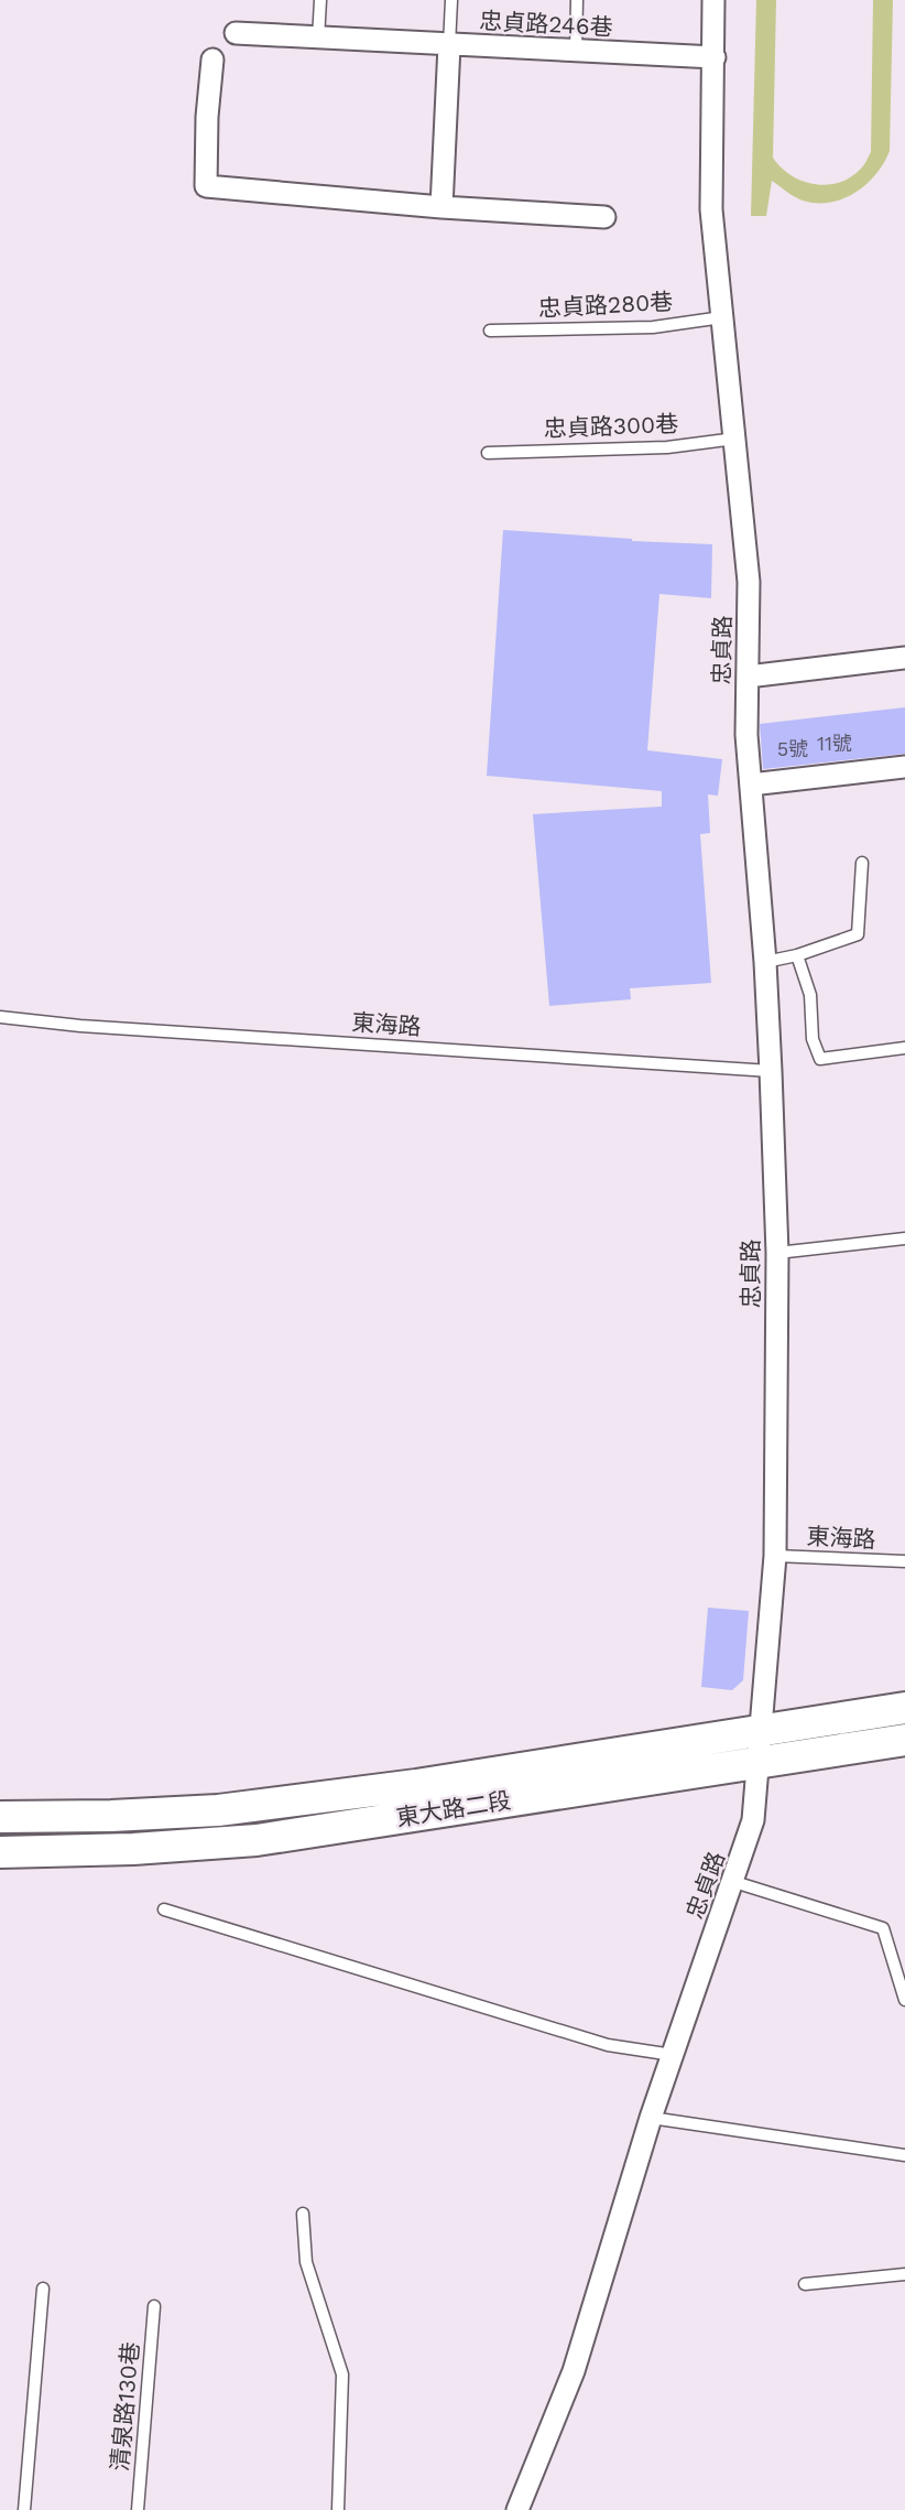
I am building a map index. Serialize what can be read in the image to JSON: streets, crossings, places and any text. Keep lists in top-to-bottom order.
{
  "streets": {
    "street": ["忠貞路246巷", "忠貞路", "東大路二段"],
    "lane": [
      "忠貞路280巷",
      "忠貞路300巷",
      "東海路",
      "清泉路130巷"
    ]
  },
  "crossings": [
    ["忠貞路246巷", "忠貞路"],
    ["忠貞路280巷", "忠貞路"],
    ["忠貞路300巷", "忠貞路"],
    ["忠貞路", "東海路"],
    ["忠貞路", "東大路二段"]
  ],
  "house_numbers": ["11號", "5號"]
}
